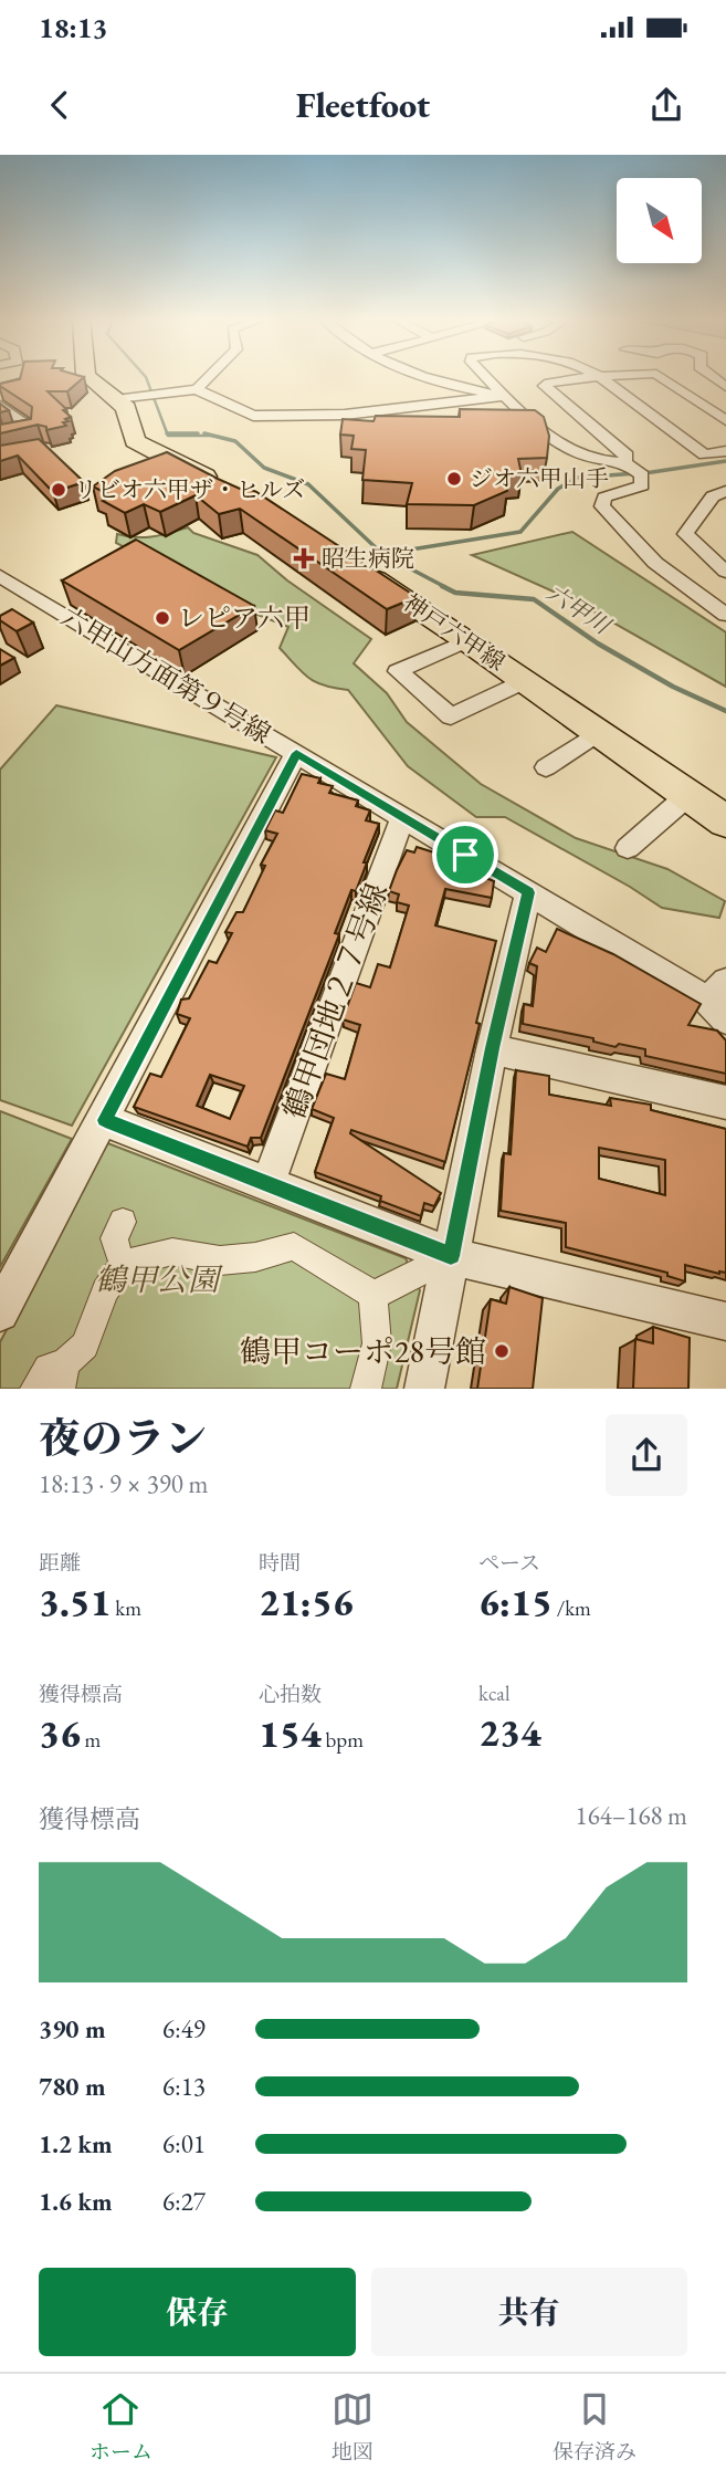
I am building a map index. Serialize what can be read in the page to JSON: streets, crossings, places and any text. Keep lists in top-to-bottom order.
{
  "streets": {
    "main road": ["神戸六甲線"],
    "street": ["六甲山方面第９号線", "鶴甲団地２７号線"]
  },
  "crossings": [
    ["六甲山方面第９号線", "鶴甲団地２７号線"]
  ],
  "water": ["六甲川"],
  "parks": ["鶴甲公園"],
  "places": {
    "other": [
      "ジオ六甲山手",
      "リビオ六甲ザ・ヒルズ",
      "レピア六甲",
      "鶴甲コーポ28号館"
    ],
    "health": ["昭生病院"]
  },
  "north": "bottom right",
  "page": {
    "status": "18:13",
    "header": "Fleetfoot",
    "heading": ["夜のラン", "18:13 · 9 × 390 m"],
    "stats": [
      ["距離", "3.51 km"],
      ["時間", "21:56"],
      ["ペース", "6:15 /km"],
      ["獲得標高", "36 m"],
      ["心拍数", "154 bpm"],
      ["kcal", "234"]
    ],
    "chart": ["獲得標高", "164–168 m"],
    "list": [
      {
        "name": "390 m",
        "note": "6:49"
      },
      {
        "name": "780 m",
        "note": "6:13"
      },
      {
        "name": "1.2 km",
        "note": "6:01"
      },
      {
        "name": "1.6 km",
        "note": "6:27"
      }
    ],
    "buttons": ["保存", "共有"],
    "tabs": ["ホーム", "地図", "保存済み"]
  }
}
